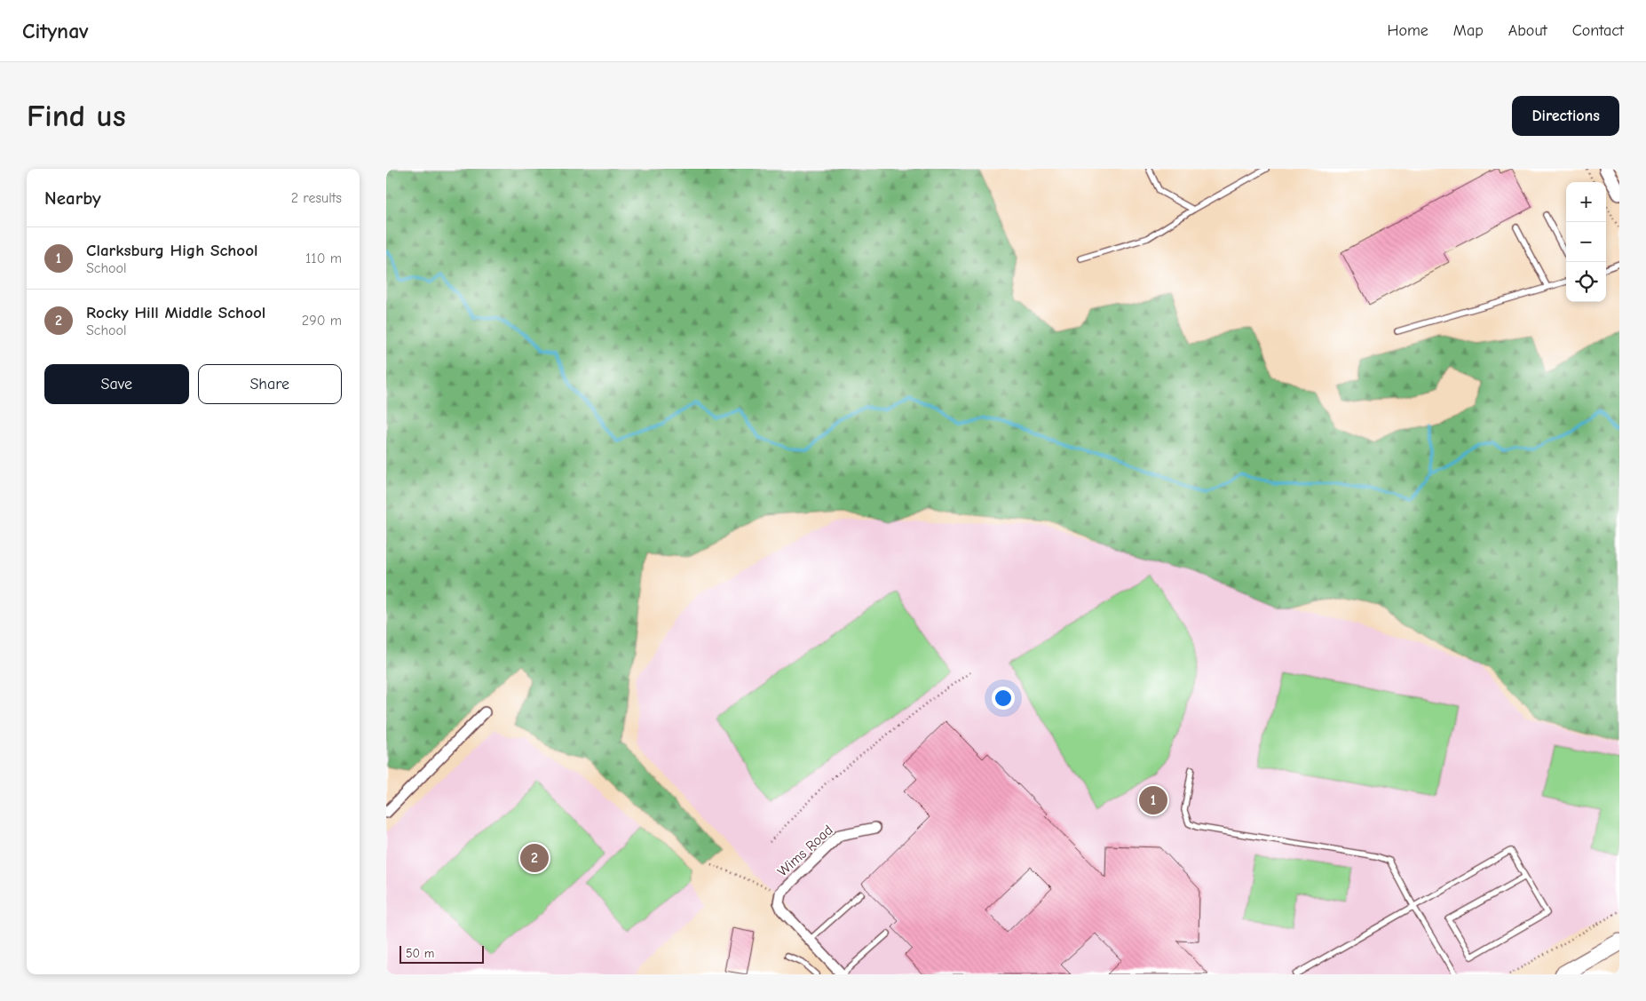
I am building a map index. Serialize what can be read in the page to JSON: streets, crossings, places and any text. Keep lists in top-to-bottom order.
{
  "streets": {
    "street": ["Wims Road"]
  },
  "scale_bar": "50 m",
  "page": {
    "header": "Citynav",
    "nav": [
      "Home",
      "Map",
      "About",
      "Contact"
    ],
    "buttons": [
      "Directions",
      ["Save", "Share"]
    ],
    "title": "Find us",
    "heading": ["Nearby", "2 results"],
    "map_buttons": ["+", "−"],
    "list": [
      {
        "mark": "1",
        "name": "Clarksburg High School",
        "note": "School",
        "value": "110 m"
      },
      {
        "mark": "2",
        "name": "Rocky Hill Middle School",
        "note": "School",
        "value": "290 m"
      }
    ],
    "pins": ["1", "2"],
    "scale": "50 m"
  }
}
